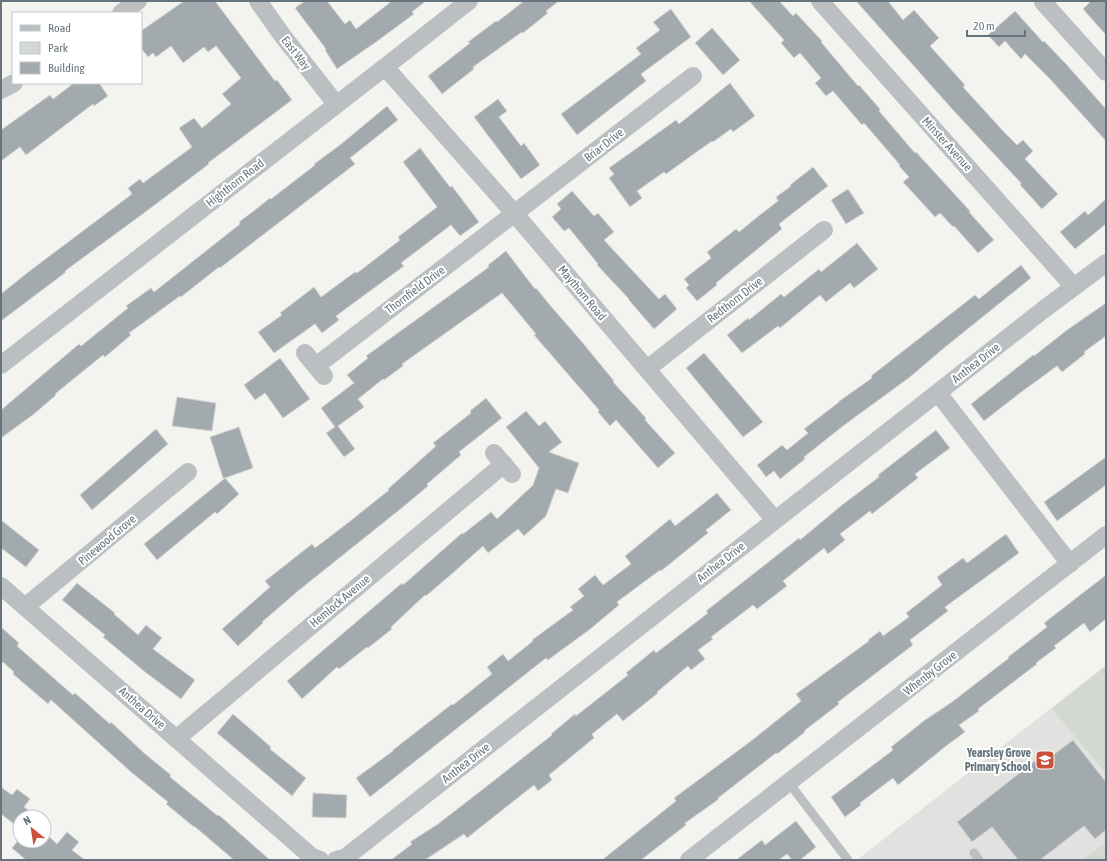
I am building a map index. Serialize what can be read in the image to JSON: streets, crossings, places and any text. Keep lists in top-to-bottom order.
{
  "streets": {
    "street": [
      "East Way",
      "Minster Avenue",
      "Briar Drive",
      "Highthorn Road",
      "Thornfield Drive",
      "Maythorn Road",
      "Redthorn Drive",
      "Anthea Drive",
      "Pinewood Grove",
      "Hemlock Avenue",
      "Whenby Grove"
    ]
  },
  "crossings": [
    ["East Way", "Highthorn Road"],
    ["Minster Avenue", "Anthea Drive"],
    ["Briar Drive", "Thornfield Drive"],
    ["Briar Drive", "Maythorn Road"],
    ["Highthorn Road", "Maythorn Road"],
    ["Thornfield Drive", "Maythorn Road"],
    ["Maythorn Road", "Redthorn Drive"],
    ["Maythorn Road", "Anthea Drive"],
    ["Anthea Drive", "Pinewood Grove"],
    ["Anthea Drive", "Hemlock Avenue"]
  ],
  "places": {
    "school or university": ["Yearsley Grove Primary School"]
  },
  "legend": ["Road", "Park", "Building"],
  "scale_bar": "20 m",
  "north": "top left"
}
